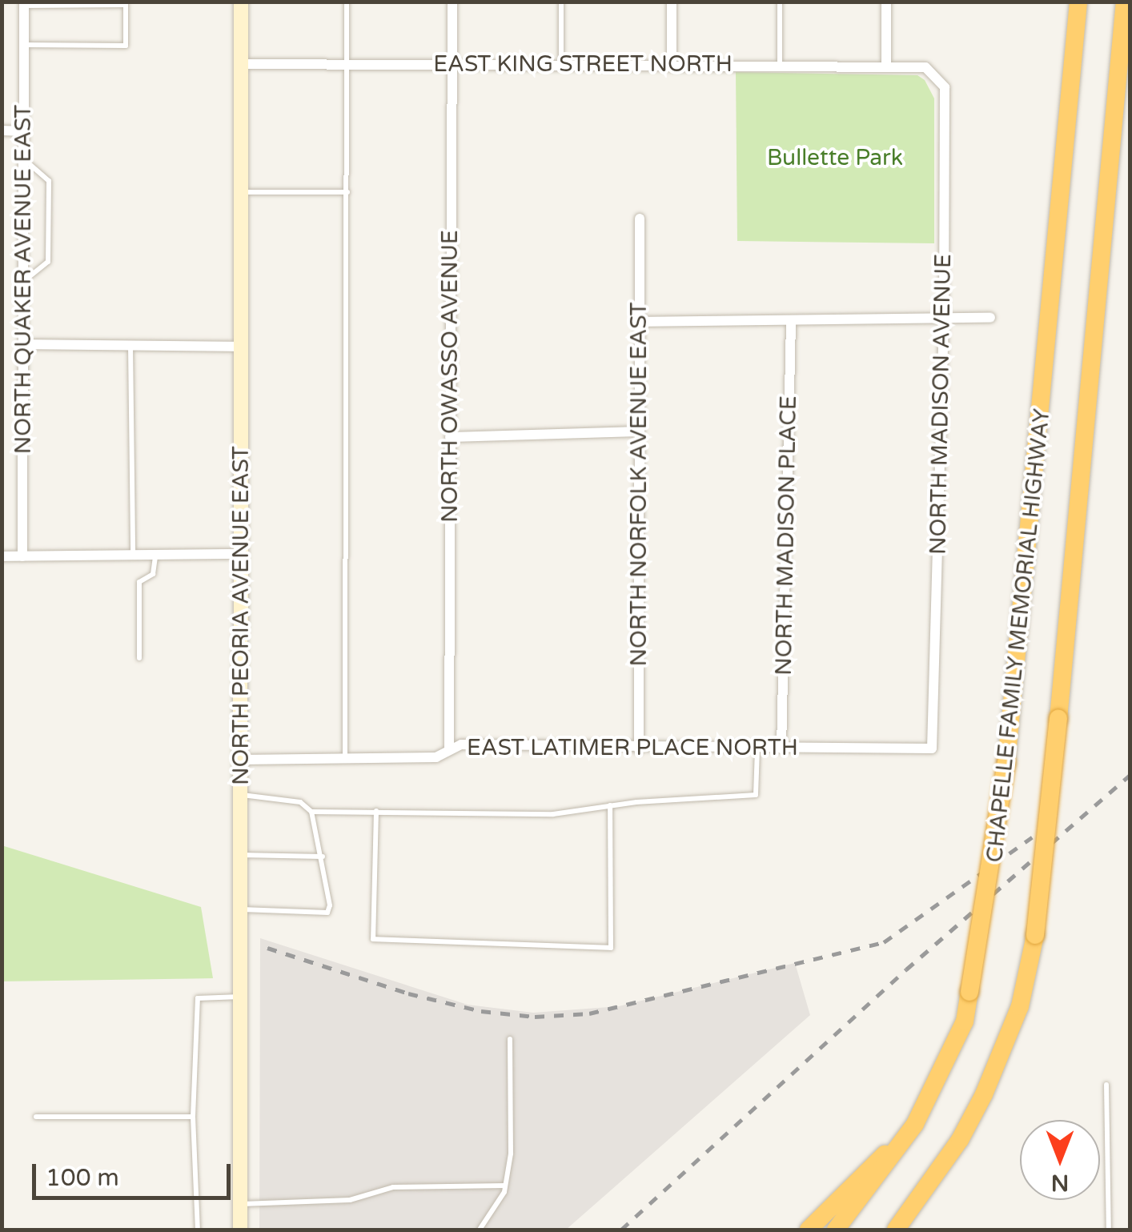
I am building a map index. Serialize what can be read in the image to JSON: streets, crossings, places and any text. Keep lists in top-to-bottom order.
{
  "streets": {
    "highway": ["CHAPELLE FAMILY MEMORIAL HIGHWAY"],
    "main road": ["NORTH PEORIA AVENUE EAST"],
    "street": [
      "EAST KING STREET NORTH",
      "NORTH QUAKER AVENUE EAST",
      "NORTH OWASSO AVENUE",
      "NORTH MADISON AVENUE",
      "NORTH NORFOLK AVENUE EAST",
      "NORTH MADISON PLACE",
      "EAST LATIMER PLACE NORTH"
    ]
  },
  "crossings": [
    ["EAST KING STREET NORTH", "NORTH OWASSO AVENUE"],
    ["EAST KING STREET NORTH", "NORTH MADISON AVENUE"],
    ["EAST KING STREET NORTH", "NORTH PEORIA AVENUE EAST"],
    ["NORTH OWASSO AVENUE", "EAST LATIMER PLACE NORTH"],
    ["NORTH MADISON AVENUE", "EAST LATIMER PLACE NORTH"],
    ["NORTH NORFOLK AVENUE EAST", "EAST LATIMER PLACE NORTH"],
    ["NORTH MADISON PLACE", "EAST LATIMER PLACE NORTH"],
    ["NORTH PEORIA AVENUE EAST", "EAST LATIMER PLACE NORTH"]
  ],
  "parks": ["Bullette Park"],
  "scale_bar": "100 m",
  "north": "bottom"
}
